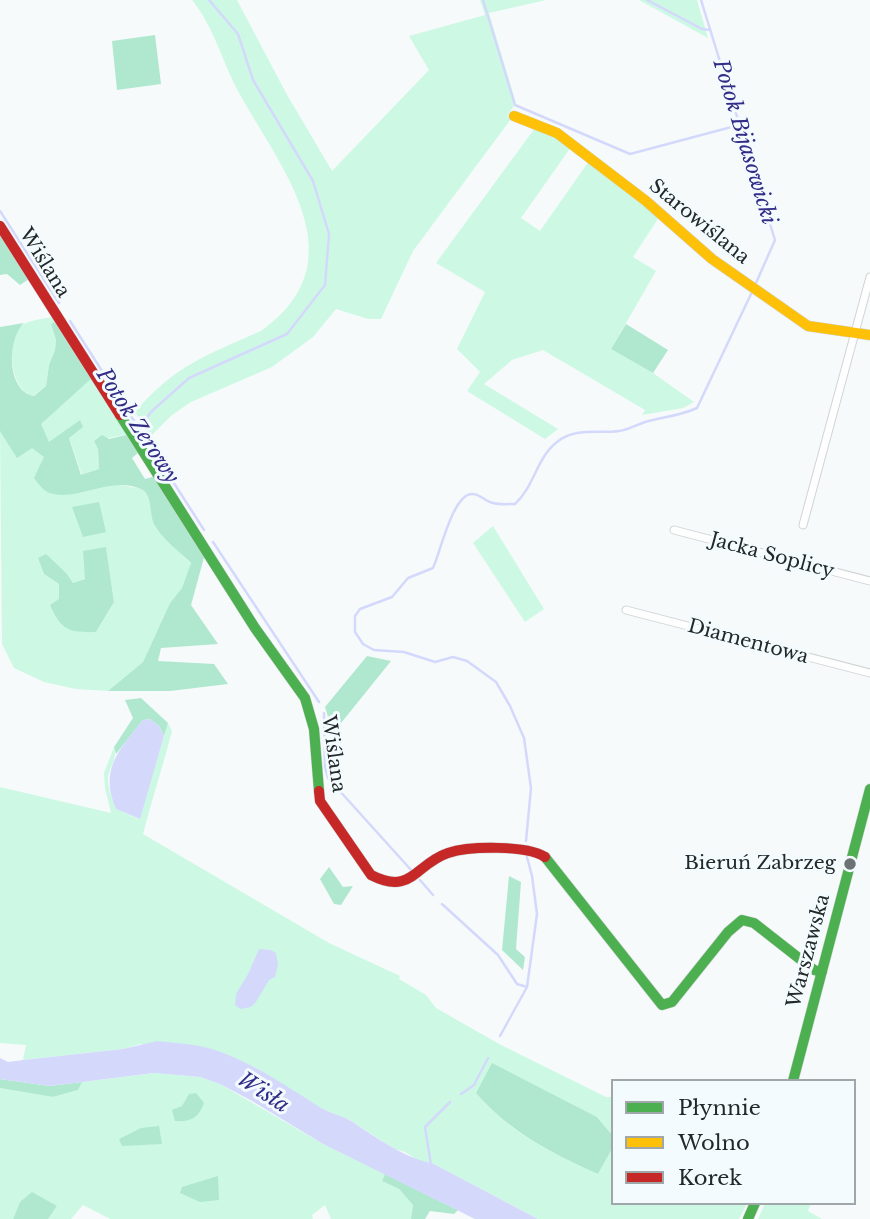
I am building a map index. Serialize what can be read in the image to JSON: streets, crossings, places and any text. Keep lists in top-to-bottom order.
{
  "streets": {
    "street": [
      "Starowiślana",
      "Wiślana",
      "Jacka Soplicy",
      "Diamentowa",
      "Warszawska"
    ]
  },
  "crossings": [
    ["Wiślana", "Warszawska"]
  ],
  "water": ["Potok Bijasowicki", "Potok Zerowy", "Wisła"],
  "places": ["Bieruń Zabrzeg"],
  "legend": ["Płynnie", "Wolno", "Korek"]
}
